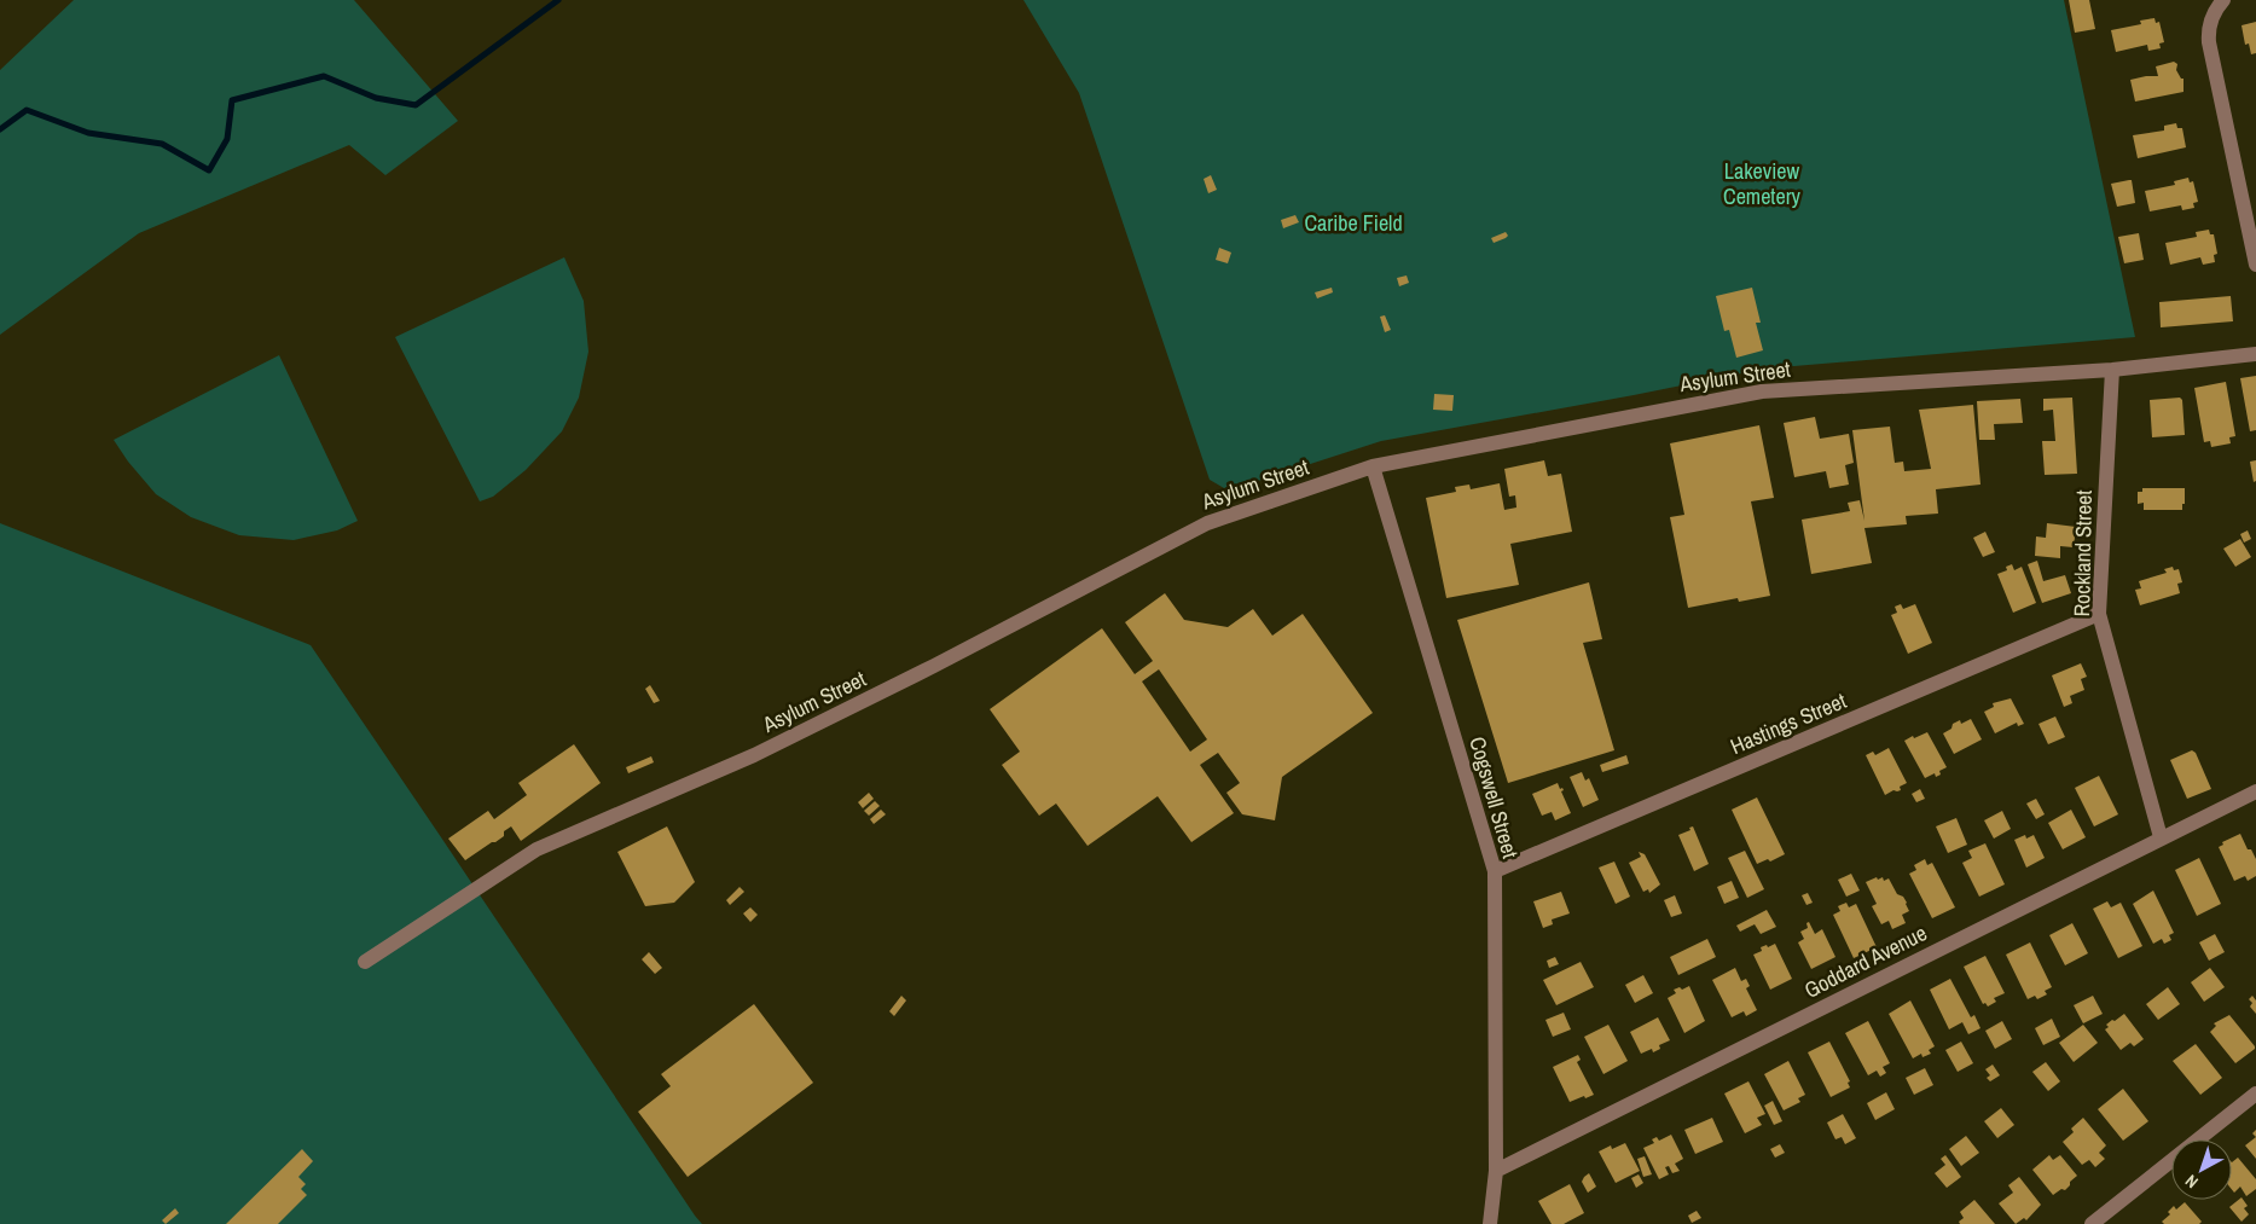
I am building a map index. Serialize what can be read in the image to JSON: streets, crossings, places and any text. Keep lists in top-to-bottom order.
{
  "streets": {
    "street": [
      "Asylum Street",
      "Rockland Street",
      "Hastings Street",
      "Cogswell Street",
      "Goddard Avenue"
    ]
  },
  "crossings": [
    ["Asylum Street", "Rockland Street"],
    ["Asylum Street", "Cogswell Street"],
    ["Rockland Street", "Hastings Street"],
    ["Rockland Street", "Goddard Avenue"],
    ["Hastings Street", "Cogswell Street"],
    ["Cogswell Street", "Goddard Avenue"]
  ],
  "parks": ["Lakeview Cemetery", "Caribe Field"],
  "north": "bottom left"
}
